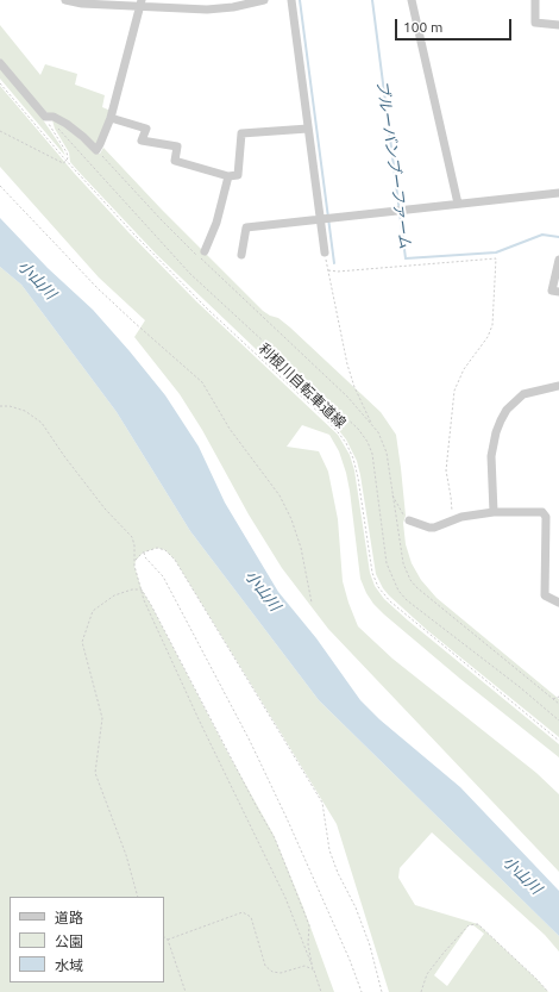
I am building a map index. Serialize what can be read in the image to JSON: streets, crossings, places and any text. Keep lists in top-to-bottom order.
{
  "streets": {
    "path": ["利根川自転車道線"]
  },
  "water": ["ブルーバンブーファーム", "小山川"],
  "legend": ["道路", "公園", "水域"],
  "scale_bar": "100 m"
}
